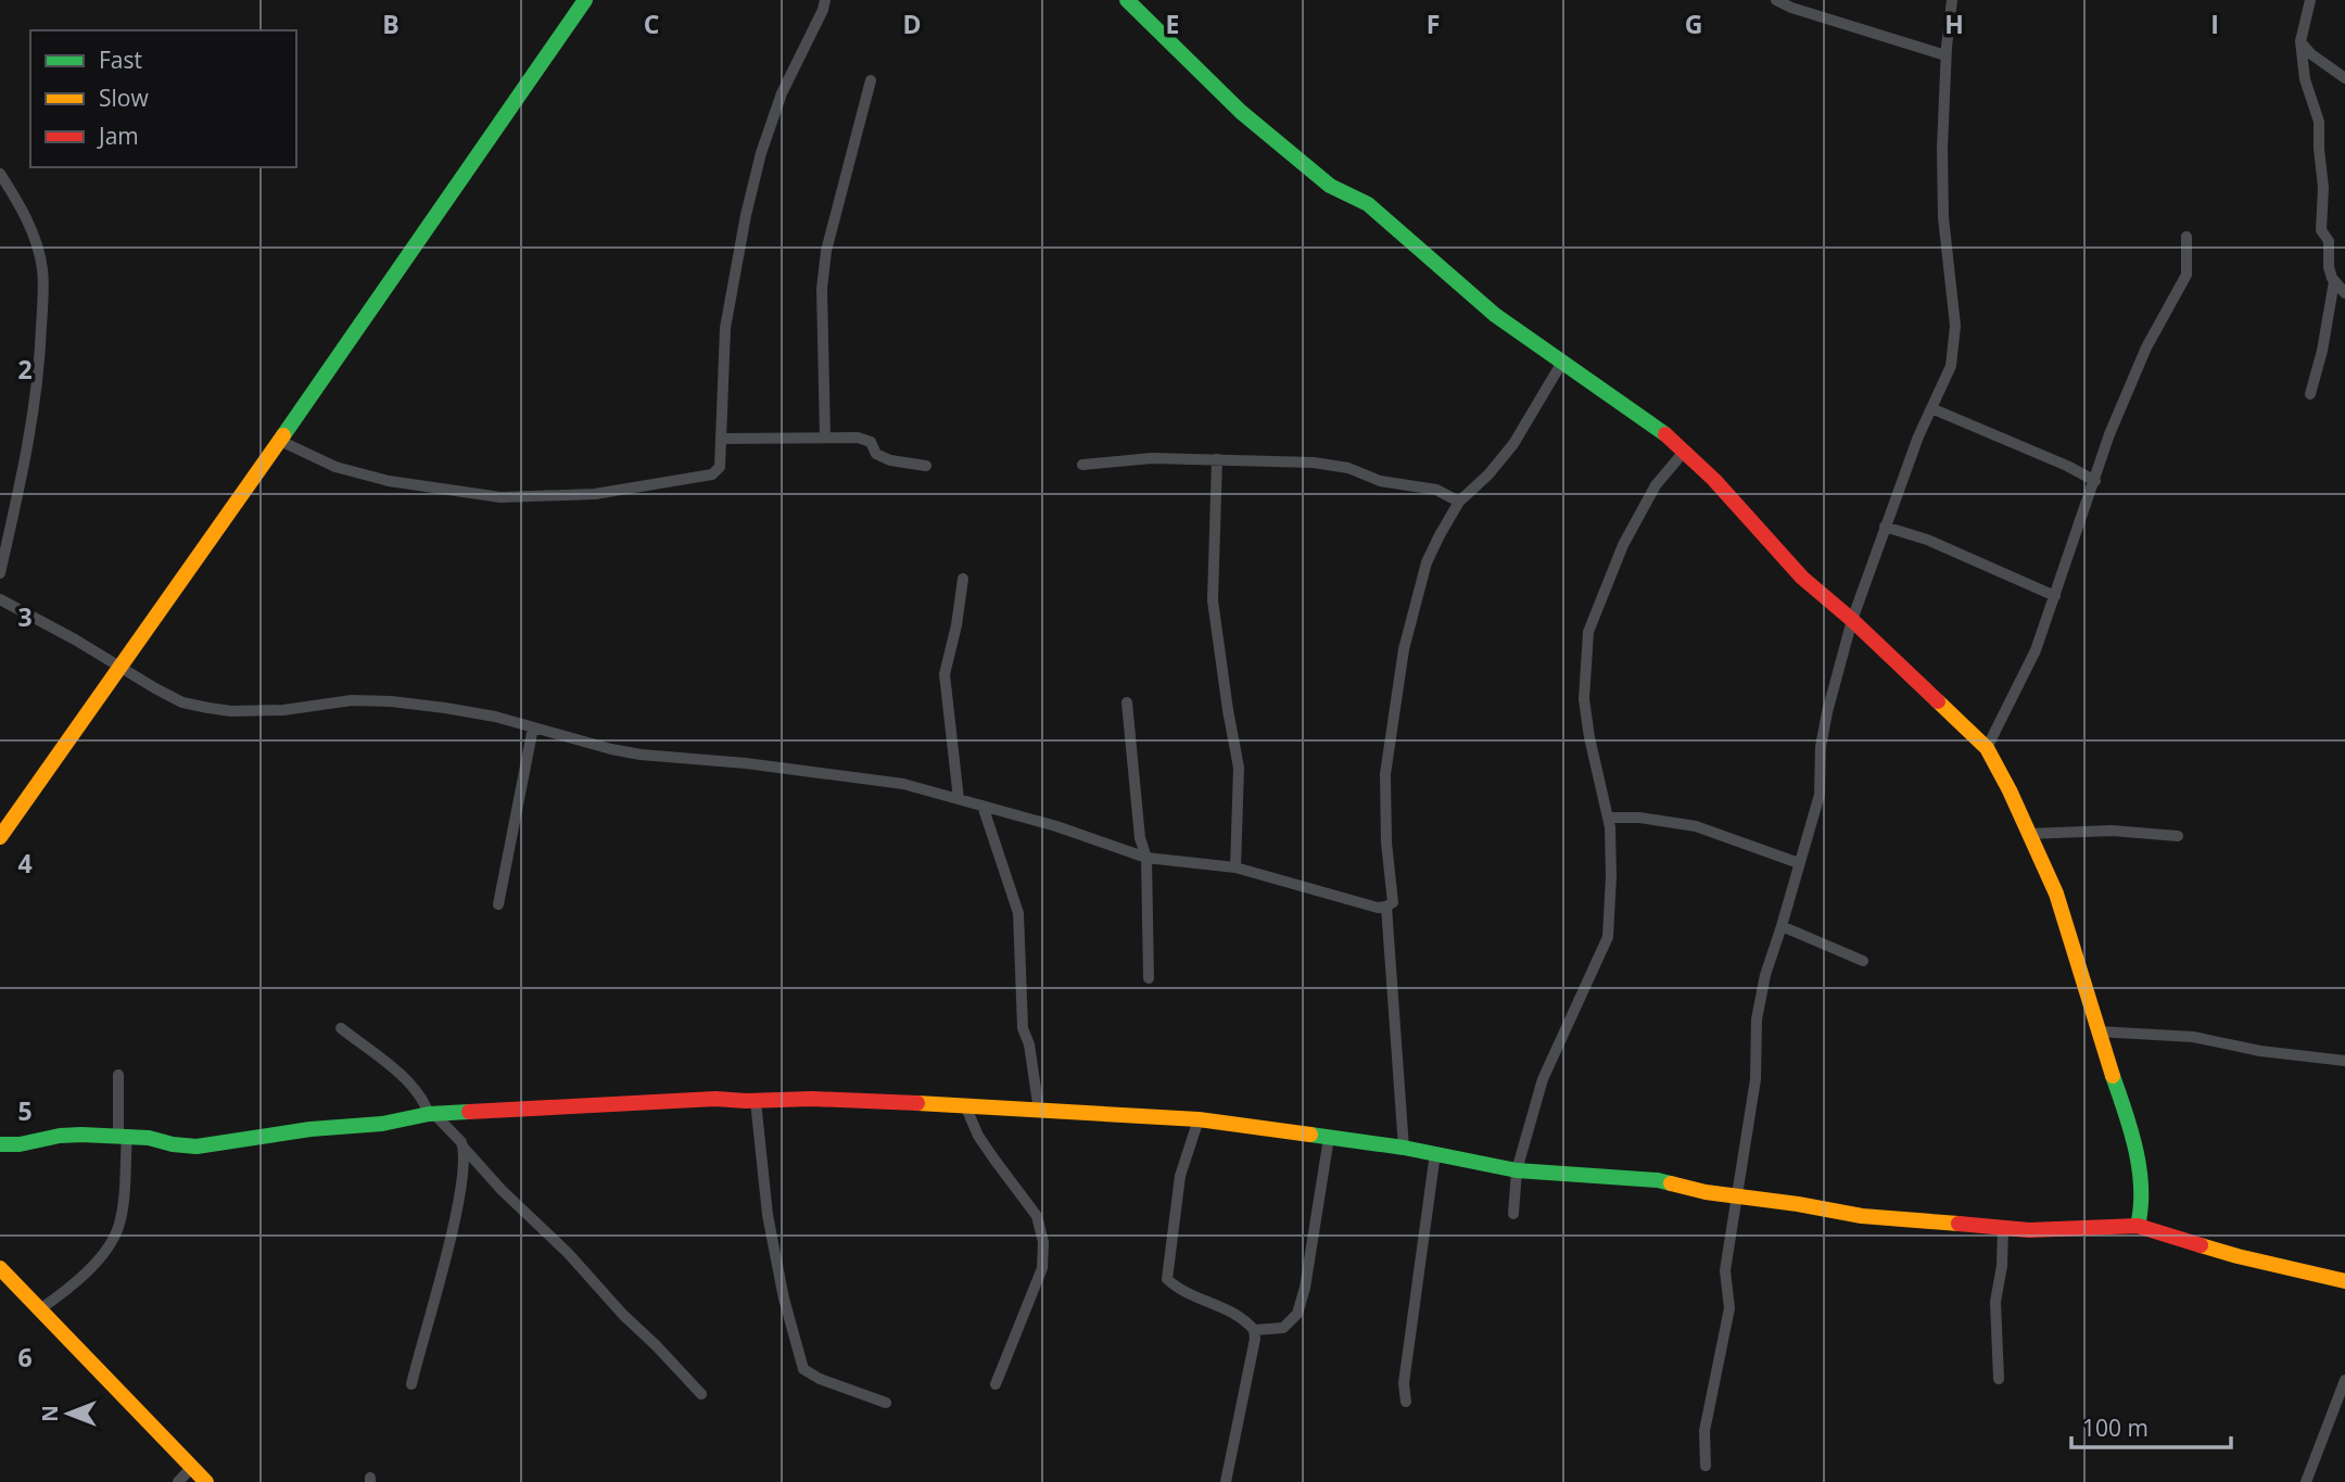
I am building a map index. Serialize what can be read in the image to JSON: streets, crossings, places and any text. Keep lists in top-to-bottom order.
{
  "legend": ["Fast", "Slow", "Jam"],
  "scale_bar": "100 m",
  "north": "left",
  "grid": {
    "columns": [
      "B",
      "C",
      "D",
      "E",
      "F",
      "G",
      "H",
      "I"
    ],
    "rows": [
      "2",
      "3",
      "4",
      "5",
      "6"
    ]
  }
}
